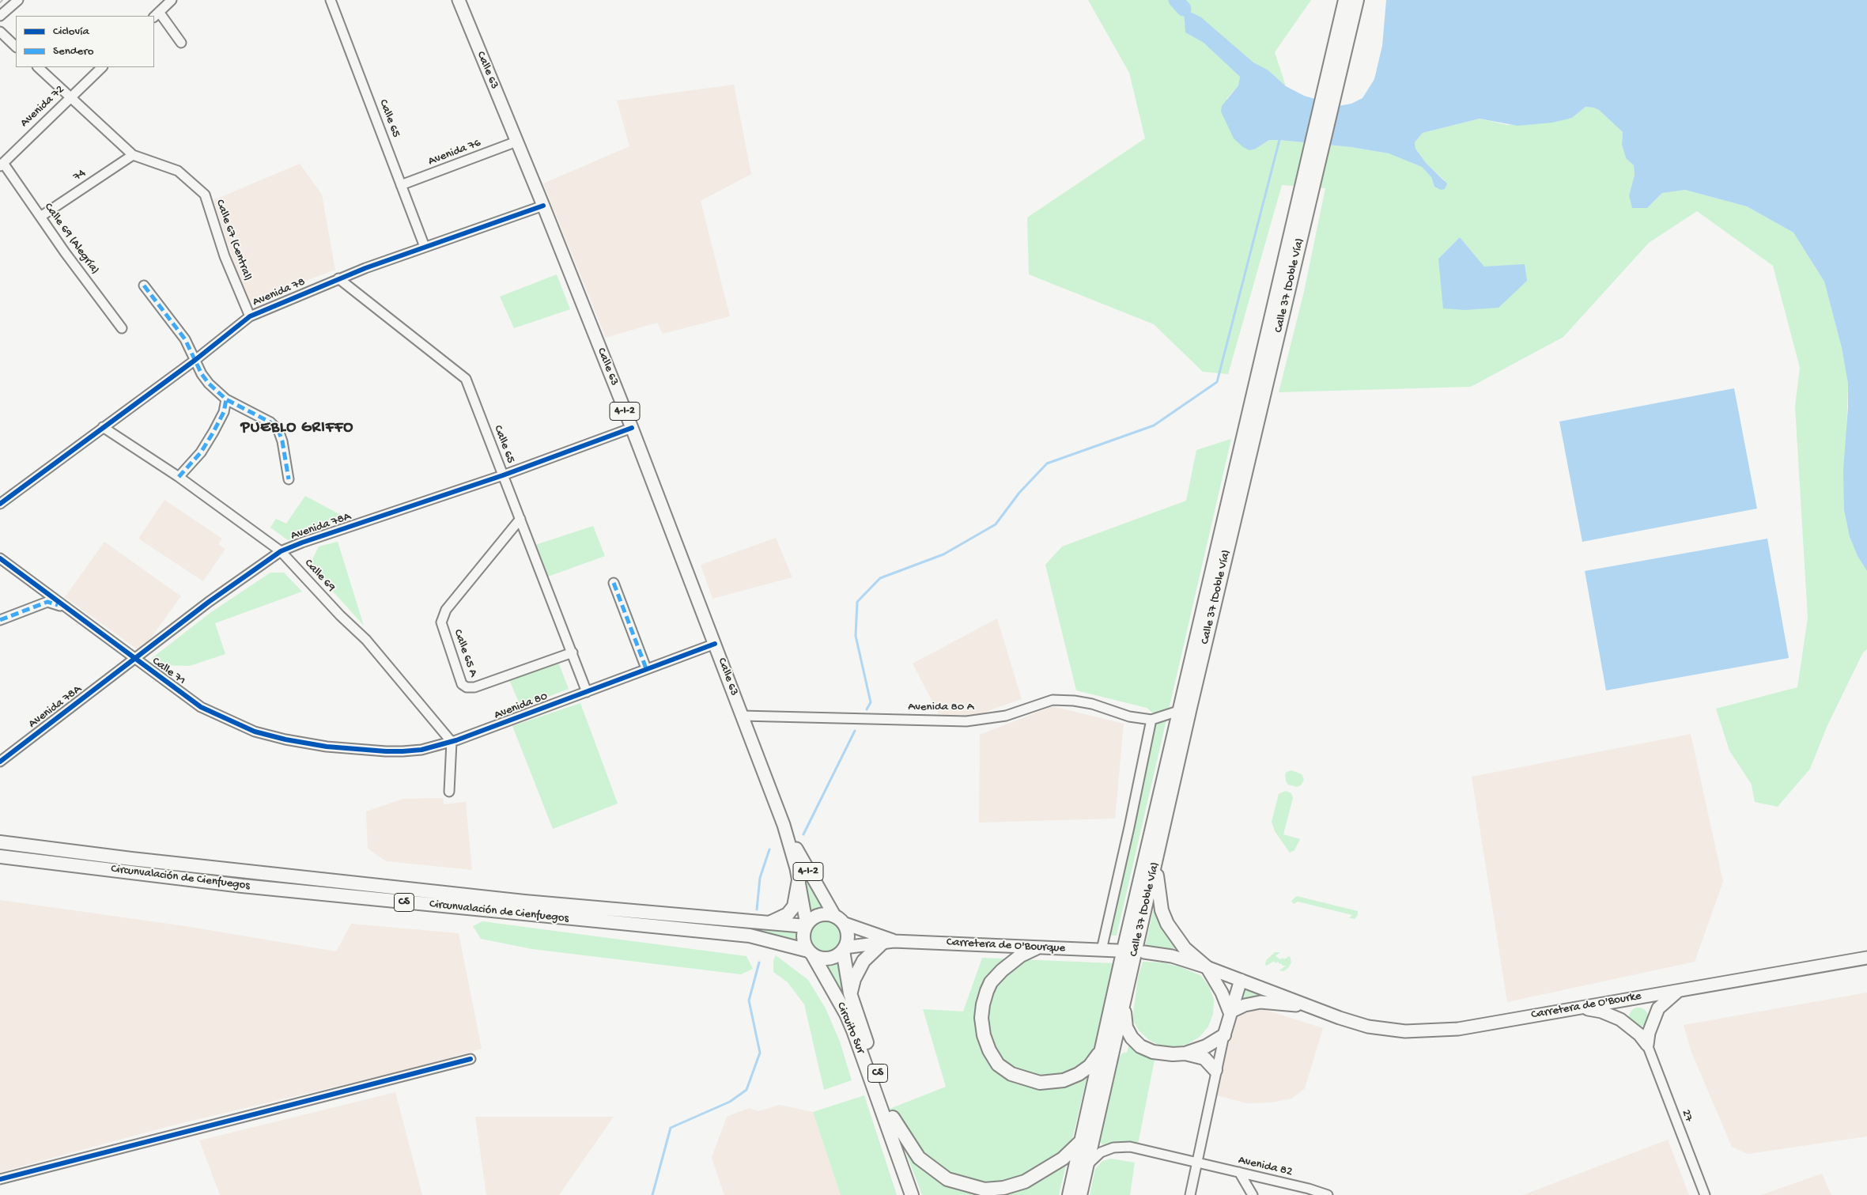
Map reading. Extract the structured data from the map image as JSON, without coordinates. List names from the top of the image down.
{
  "streets": {
    "highway": [
      "Calle 37 (Doble Vía)",
      "Circunvalación de Cienfuegos",
      "CS",
      "Circuito Sur"
    ],
    "main road": [
      "Calle 63",
      "4-I-2",
      "Carretera de O'Bourque",
      "Carretera de O'Bourke"
    ],
    "street": [
      "Avenida 72",
      "Calle 65",
      "Avenida 76",
      "74",
      "Calle 69 (Alegría)",
      "Calle 67 (Central)",
      "Avenida 78",
      "Avenida 78A",
      "Calle 69",
      "Calle 65 A",
      "Calle 71",
      "Avenida 80",
      "Avenida 80 A",
      "27",
      "Avenida 82"
    ]
  },
  "crossings": [
    ["Calle 63", "Avenida 76"],
    ["Calle 63", "Avenida 78"],
    ["Calle 63", "Avenida 78A"],
    ["Calle 63", "Avenida 80"],
    ["Calle 63", "Avenida 80 A"],
    ["Calle 63", "Circunvalación de Cienfuegos"],
    ["Calle 63", "CS"],
    ["Calle 63", "Carretera de O'Bourque"],
    ["Calle 63", "Circuito Sur"],
    ["Avenida 72", "Calle 69 (Alegría)"],
    ["Avenida 72", "Calle 67 (Central)"],
    ["Calle 65", "Avenida 76"],
    ["Calle 65", "Avenida 78"],
    ["Calle 65", "Avenida 78A"],
    ["Calle 65", "Calle 65 A"],
    ["Calle 65", "Avenida 80"],
    ["74", "Calle 69 (Alegría)"],
    ["74", "Calle 67 (Central)"],
    ["Calle 67 (Central)", "Avenida 78"],
    ["Calle 37 (Doble Vía)", "Avenida 80 A"],
    ["Calle 37 (Doble Vía)", "Avenida 82"],
    ["Avenida 78", "Calle 69"],
    ["Avenida 78A", "Calle 69"],
    ["Avenida 78A", "Calle 71"],
    ["Calle 69", "Avenida 80"],
    ["Calle 71", "Avenida 80"],
    ["Circunvalación de Cienfuegos", "CS"],
    ["Circunvalación de Cienfuegos", "Carretera de O'Bourque"],
    ["Circunvalación de Cienfuegos", "Circuito Sur"],
    ["CS", "Carretera de O'Bourque"],
    ["CS", "Circuito Sur"],
    ["Carretera de O'Bourque", "Circuito Sur"]
  ],
  "districts": ["PUEBLO GRIFFO"],
  "legend": ["Ciclovía", "Sendero"]
}
